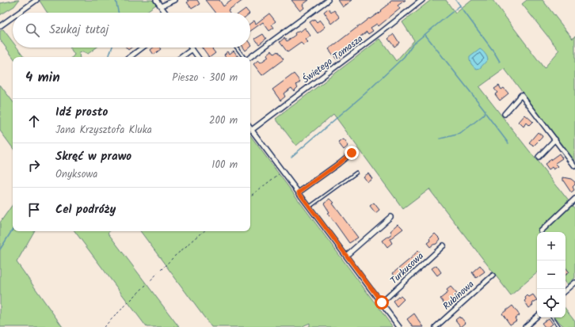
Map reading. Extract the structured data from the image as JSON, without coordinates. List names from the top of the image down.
{
  "streets": {
    "street": ["Świętego Tomasza", "Turkusowa", "Rubinowa"]
  },
  "page": {
    "search": "Szukaj tutaj",
    "heading": ["4 min", "Pieszo · 300 m"],
    "list": [
      ["Idź prosto", "Jana Krzysztofa Kluka", "200 m"],
      ["Skręć w prawo", "Onyksowa", "100 m"],
      "Cel podróży"
    ],
    "map_buttons": ["+", "−"]
  }
}
